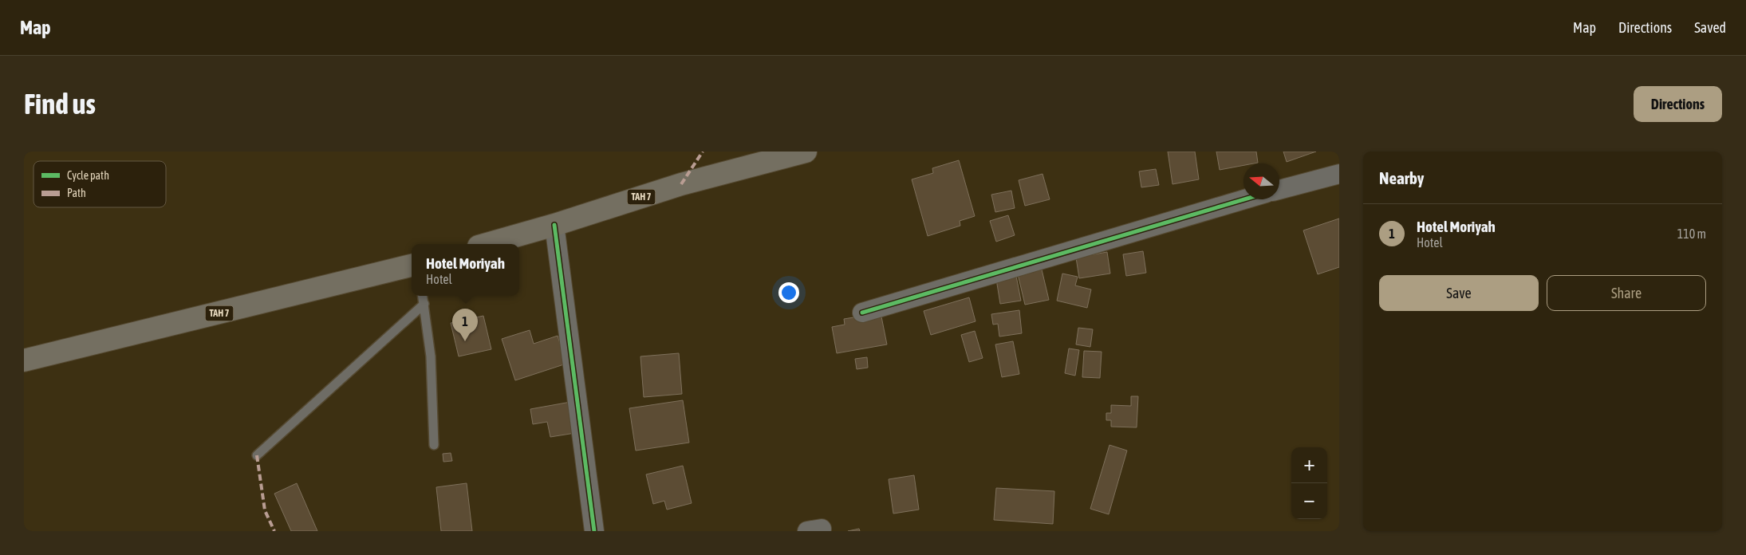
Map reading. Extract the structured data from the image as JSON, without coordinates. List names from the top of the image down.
{
  "streets": {
    "highway": ["TAH 7"]
  },
  "legend": ["Cycle path", "Path"],
  "north": "left",
  "page": {
    "header": "Map",
    "nav": ["Map", "Directions", "Saved"],
    "buttons": [
      "Directions",
      ["Save", "Share"]
    ],
    "title": "Find us",
    "heading": "Nearby",
    "list": [
      {
        "mark": "1",
        "name": "Hotel Moriyah",
        "note": "Hotel",
        "value": "110 m"
      }
    ],
    "popup": ["Hotel Moriyah", "Hotel"],
    "pins": "1",
    "map_buttons": ["+", "−"]
  }
}
